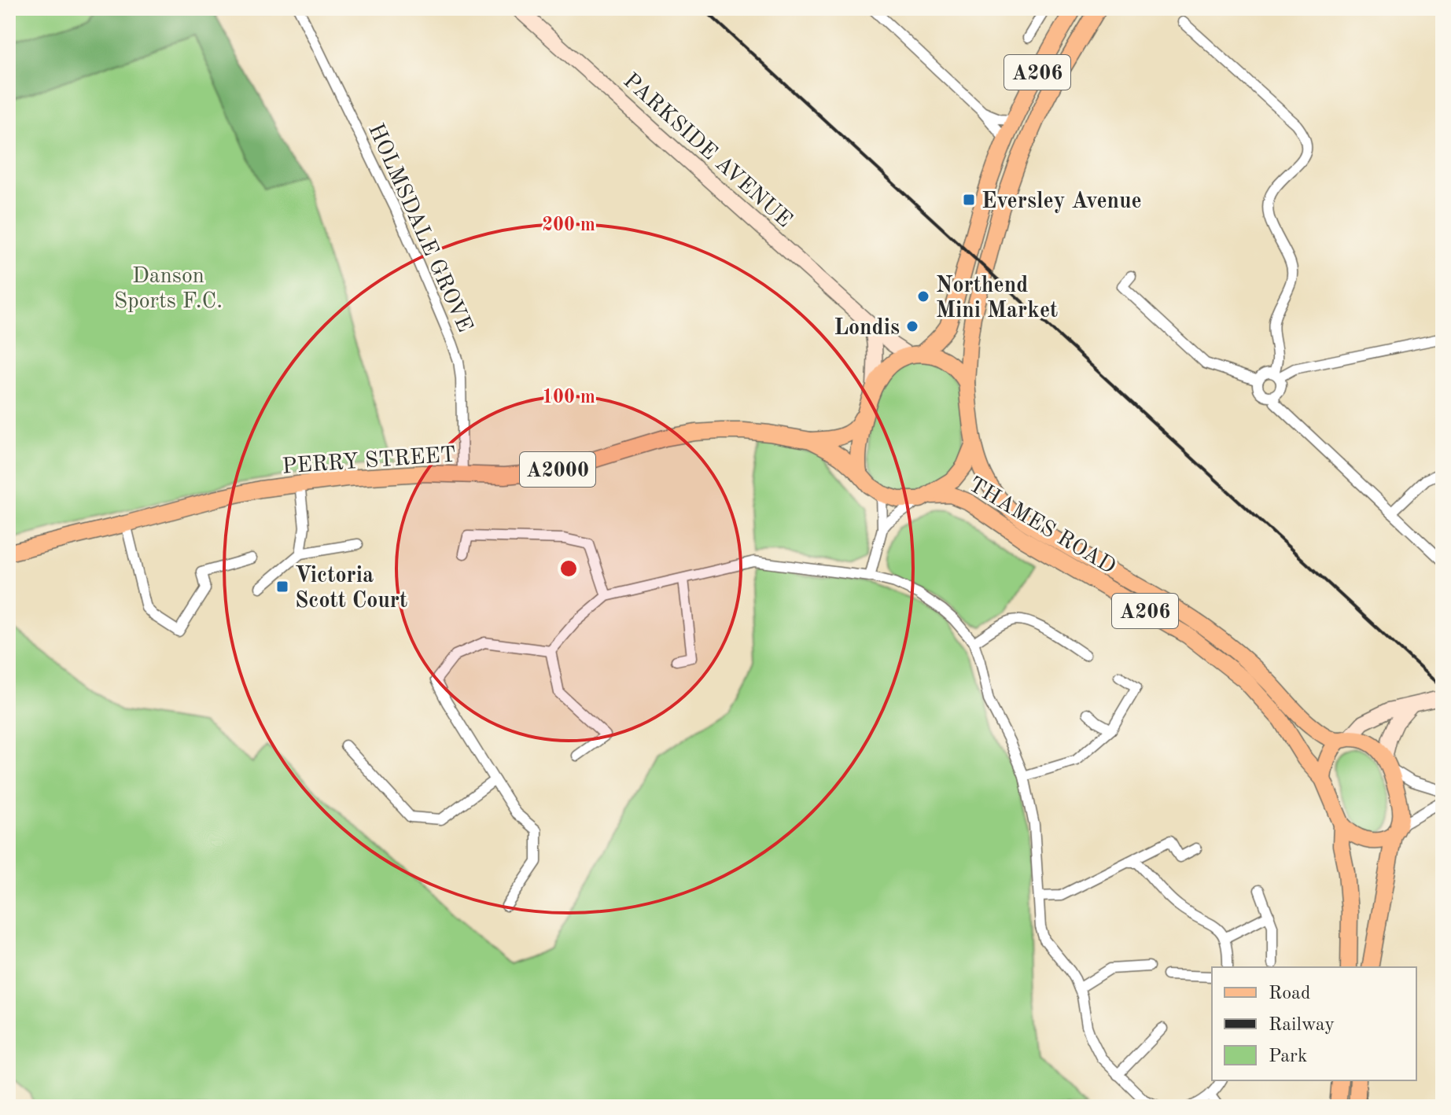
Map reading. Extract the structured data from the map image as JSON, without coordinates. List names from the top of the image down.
{
  "streets": {
    "main road": [
      "A206",
      "PERRY STREET",
      "A2000",
      "THAMES ROAD"
    ],
    "street": ["PARKSIDE AVENUE", "HOLMSDALE GROVE"]
  },
  "crossings": [
    ["A206", "PARKSIDE AVENUE"],
    ["A206", "PERRY STREET"],
    ["A206", "THAMES ROAD"],
    ["PARKSIDE AVENUE", "PERRY STREET"],
    ["PARKSIDE AVENUE", "THAMES ROAD"],
    ["HOLMSDALE GROVE", "PERRY STREET"],
    ["PERRY STREET", "THAMES ROAD"]
  ],
  "parks": ["Danson Sports F.C."],
  "places": {
    "transit": ["Eversley Avenue", "Victoria Scott Court"],
    "other": ["Northend Mini Market", "Londis"]
  },
  "legend": ["Road", "Railway", "Park"],
  "rings": ["200 m", "100 m"]
}
